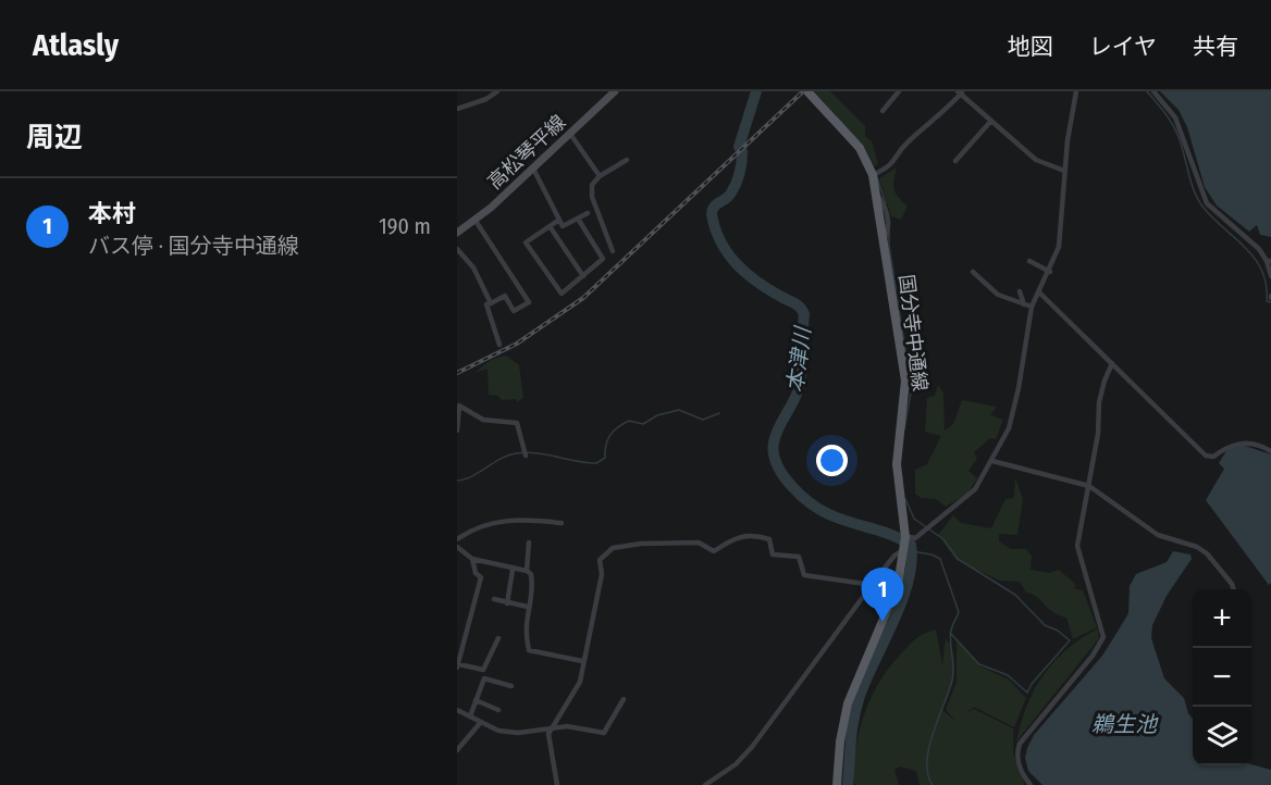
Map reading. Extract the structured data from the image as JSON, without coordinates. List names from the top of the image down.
{
  "streets": {
    "main road": ["高松琴平線", "国分寺中通線"]
  },
  "water": ["本津川", "鵜生池"],
  "page": {
    "header": "Atlasly",
    "nav": ["地図", "レイヤ", "共有"],
    "heading": "周辺",
    "list": [
      {
        "mark": "1",
        "name": "本村",
        "note": "バス停 · 国分寺中通線",
        "value": "190 m"
      }
    ],
    "pins": "1",
    "map_buttons": ["+", "−"]
  }
}
